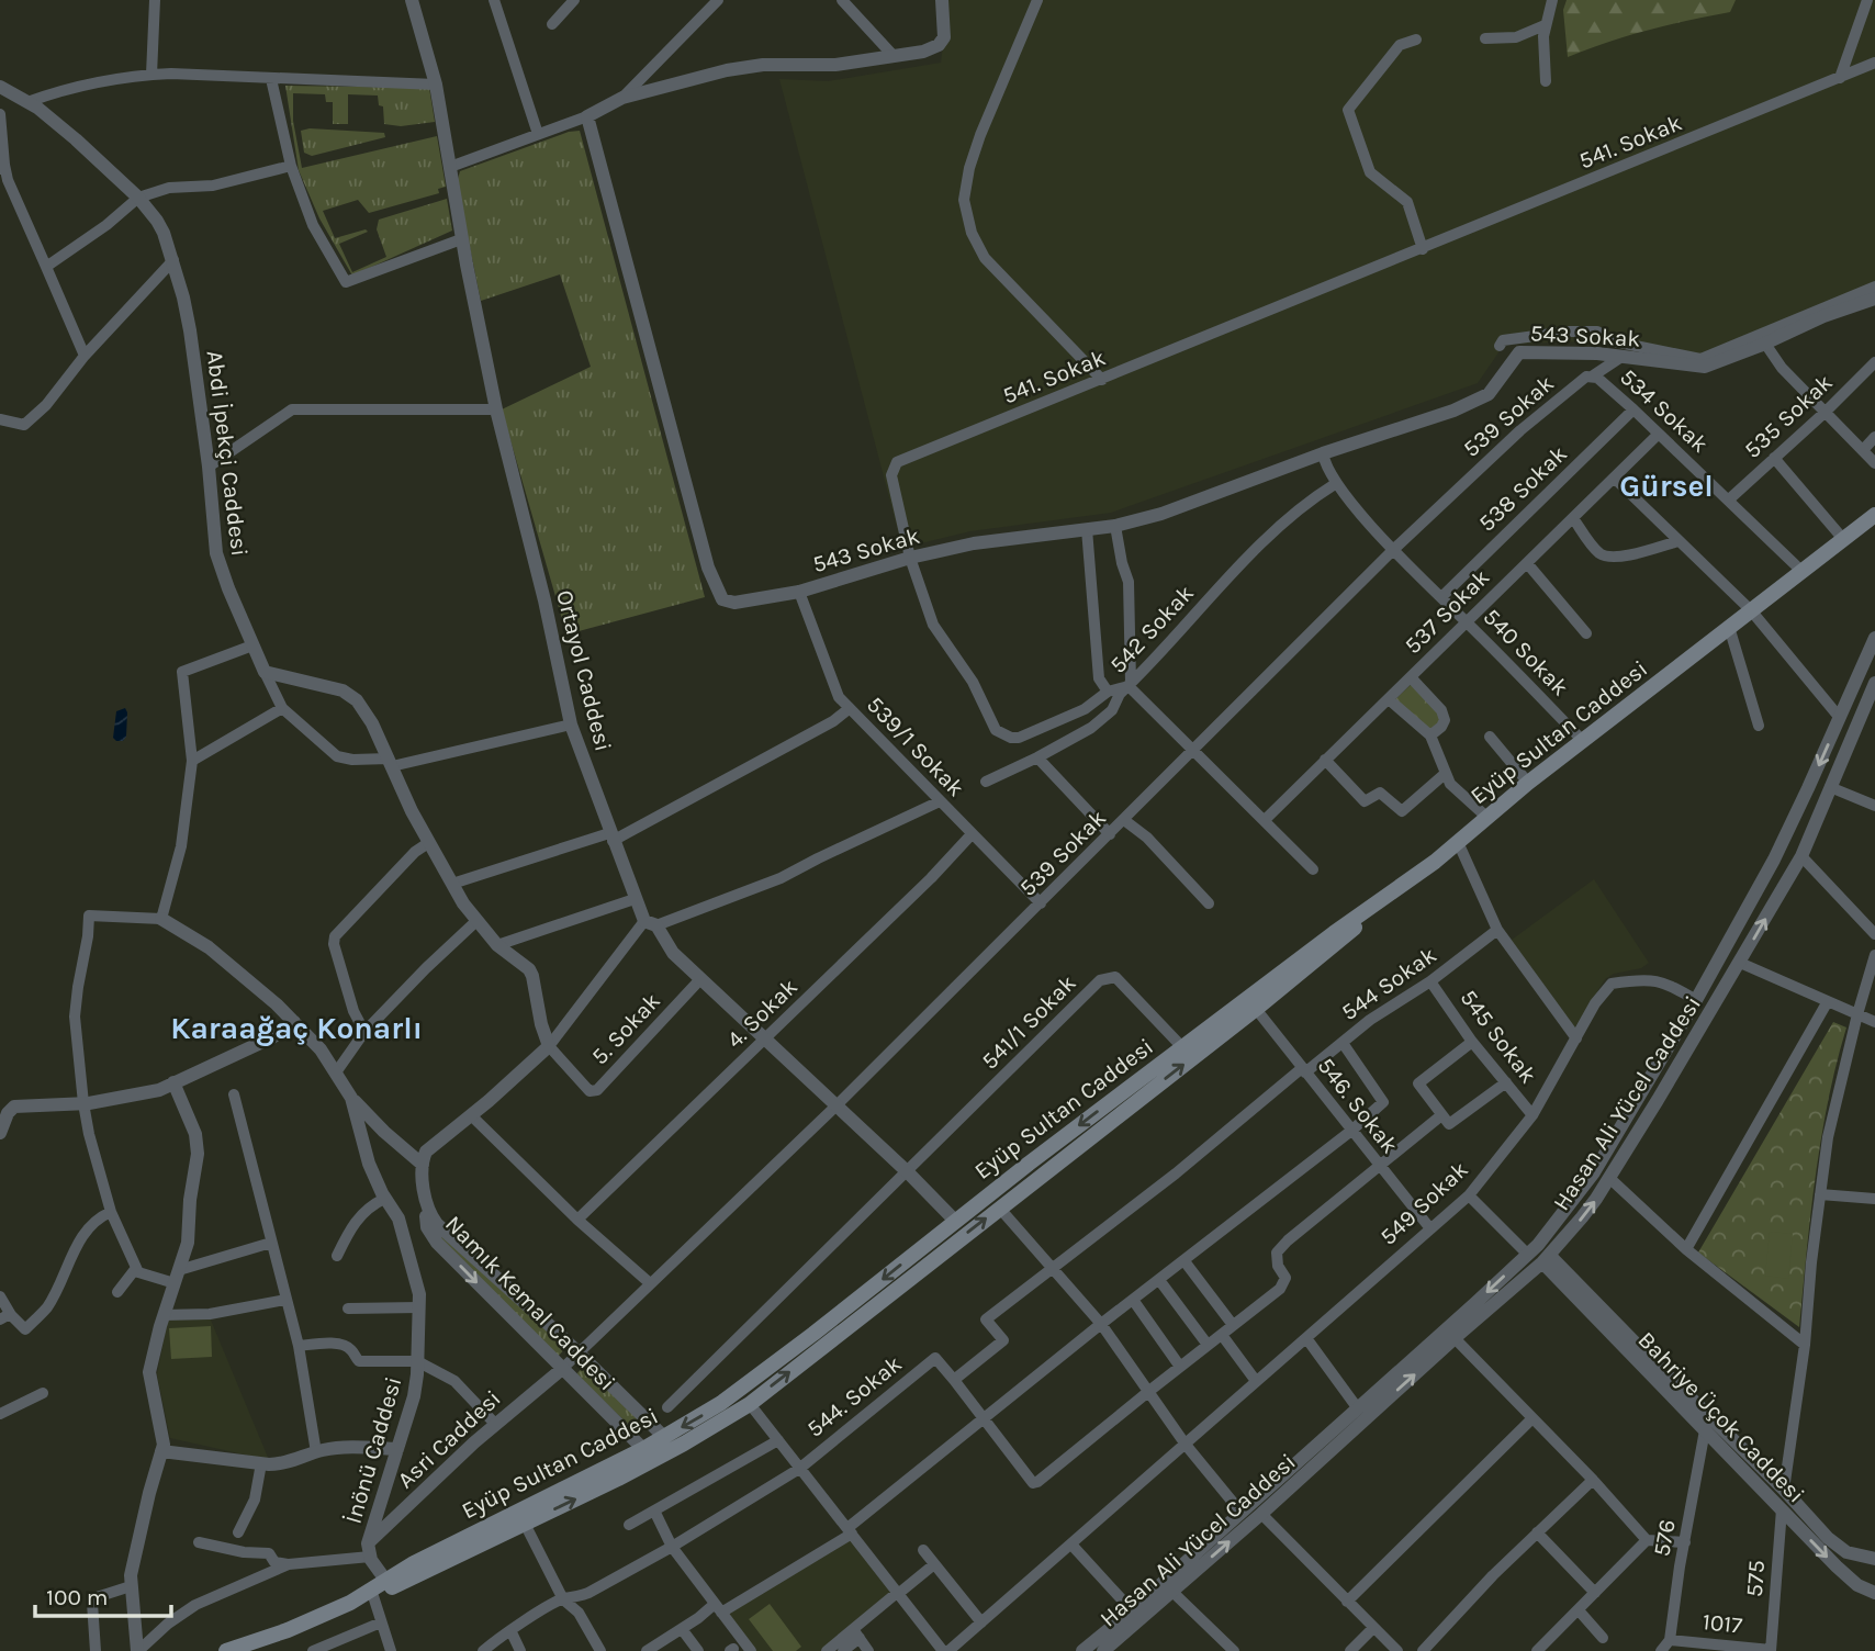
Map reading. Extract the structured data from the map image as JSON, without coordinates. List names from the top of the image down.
{
  "streets": {
    "main road": ["Eyüp Sultan Caddesi"],
    "street": [
      "541. Sokak",
      "543 Sokak",
      "534 Sokak",
      "539 Sokak",
      "535 Sokak",
      "Abdi İpekçi Caddesi",
      "538 Sokak",
      "537 Sokak",
      "542 Sokak",
      "540 Sokak",
      "Ortayol Caddesi",
      "539/1 Sokak",
      "544 Sokak",
      "4. Sokak",
      "541/1 Sokak",
      "5. Sokak",
      "545 Sokak",
      "Hasan Ali Yücel Caddesi",
      "546. Sokak",
      "549 Sokak",
      "Namık Kemal Caddesi",
      "544. Sokak",
      "Bahriye Üçok Caddesi",
      "Asri Caddesi",
      "İnönü Caddesi",
      "576",
      "575",
      "1017"
    ]
  },
  "crossings": [
    ["541. Sokak", "543 Sokak"],
    ["541. Sokak", "542 Sokak"],
    ["543 Sokak", "539 Sokak"],
    ["543 Sokak", "540 Sokak"],
    ["543 Sokak", "539/1 Sokak"],
    ["534 Sokak", "539 Sokak"],
    ["534 Sokak", "535 Sokak"],
    ["534 Sokak", "538 Sokak"],
    ["534 Sokak", "537 Sokak"],
    ["534 Sokak", "Eyüp Sultan Caddesi"],
    ["539 Sokak", "540 Sokak"],
    ["539 Sokak", "Ortayol Caddesi"],
    ["539 Sokak", "539/1 Sokak"],
    ["539 Sokak", "Namık Kemal Caddesi"],
    ["539 Sokak", "Asri Caddesi"],
    ["538 Sokak", "540 Sokak"],
    ["537 Sokak", "540 Sokak"],
    ["542 Sokak", "540 Sokak"],
    ["540 Sokak", "Eyüp Sultan Caddesi"],
    ["Ortayol Caddesi", "Eyüp Sultan Caddesi"],
    ["Ortayol Caddesi", "4. Sokak"],
    ["Ortayol Caddesi", "541/1 Sokak"],
    ["Ortayol Caddesi", "5. Sokak"],
    ["Eyüp Sultan Caddesi", "541/1 Sokak"],
    ["Eyüp Sultan Caddesi", "Namık Kemal Caddesi"],
    ["Eyüp Sultan Caddesi", "İnönü Caddesi"],
    ["539/1 Sokak", "4. Sokak"],
    ["544 Sokak", "545 Sokak"],
    ["544 Sokak", "546. Sokak"],
    ["545 Sokak", "549 Sokak"],
    ["Hasan Ali Yücel Caddesi", "Bahriye Üçok Caddesi"],
    ["546. Sokak", "549 Sokak"],
    ["Namık Kemal Caddesi", "Asri Caddesi"],
    ["Bahriye Üçok Caddesi", "576"],
    ["Bahriye Üçok Caddesi", "575"],
    ["Asri Caddesi", "İnönü Caddesi"],
    ["576", "1017"],
    ["575", "1017"]
  ],
  "districts": ["Gürsel", "Karaağaç Konarlı"],
  "scale_bar": "100 m"
}
